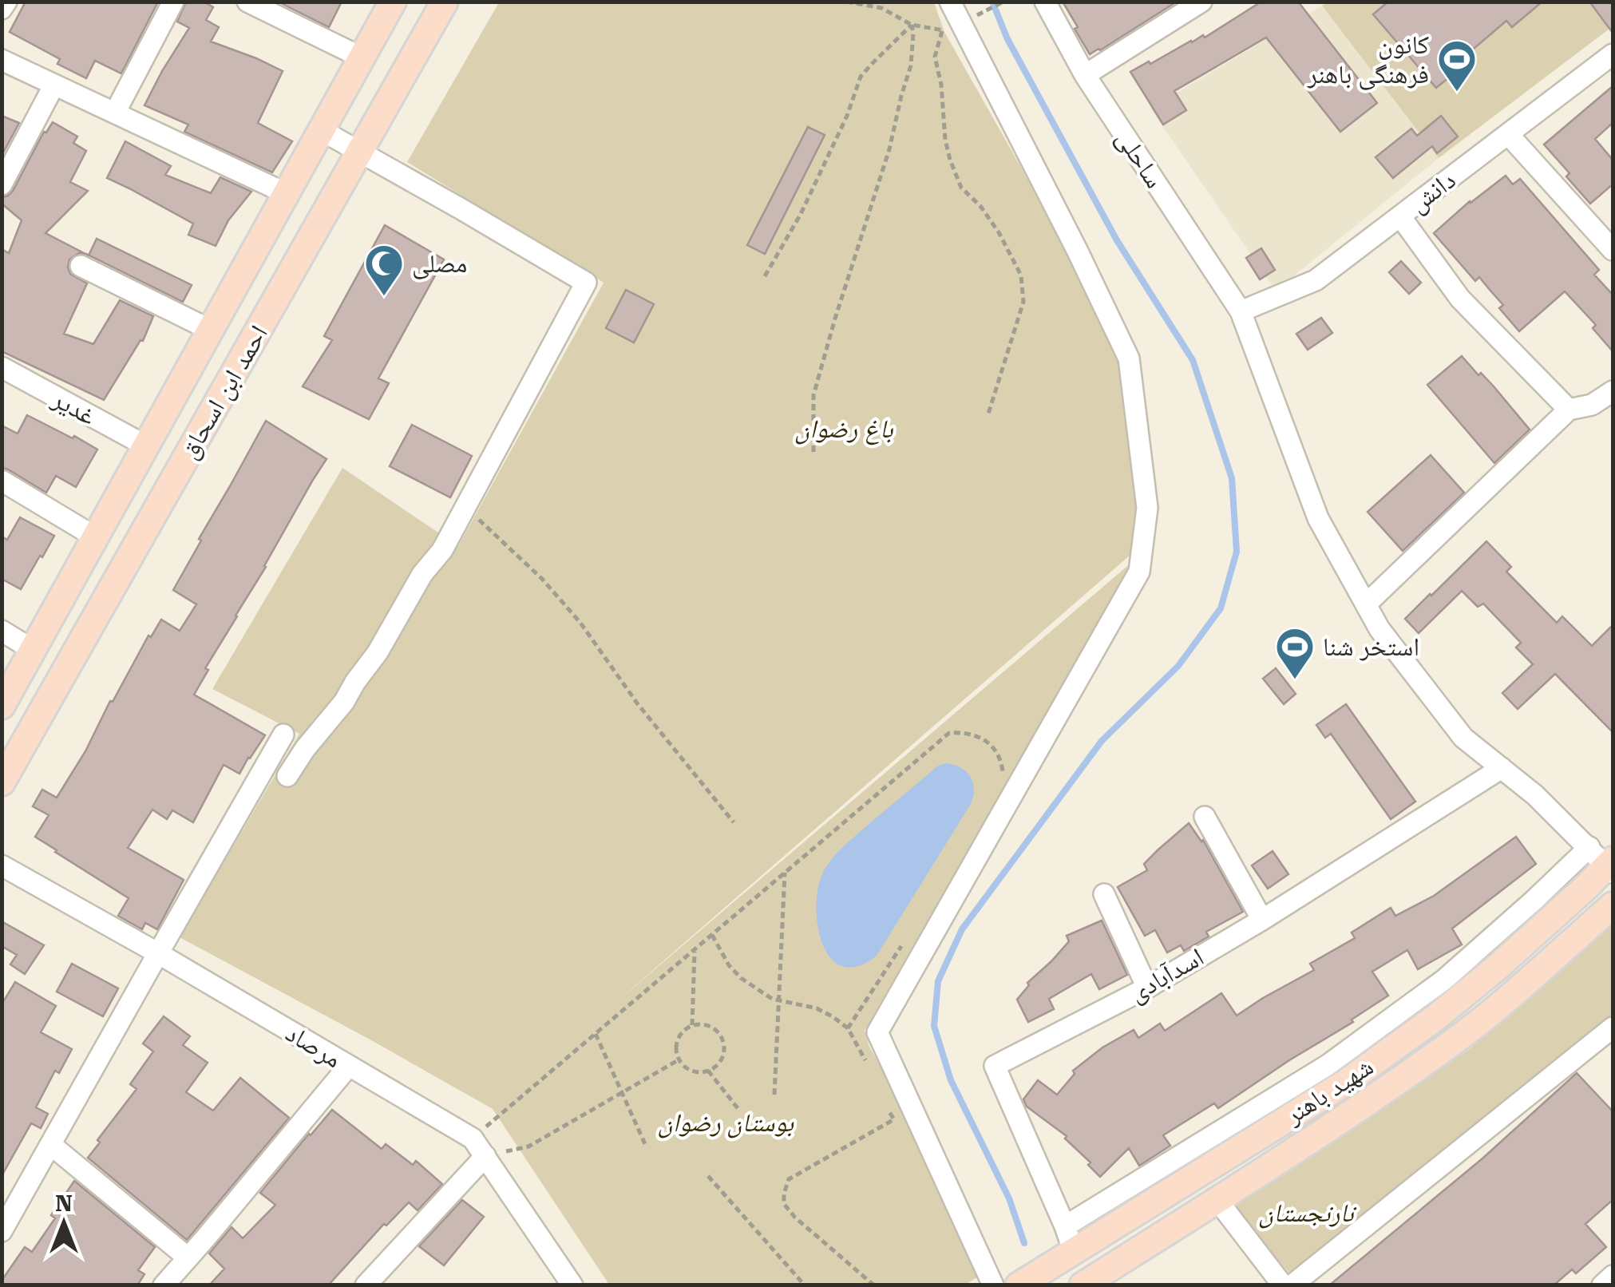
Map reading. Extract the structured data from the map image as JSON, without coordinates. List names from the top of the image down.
{
  "streets": {
    "main road": ["احمد ابن اسحاق", "شهید باهنر"],
    "street": [
      "ساحلی",
      "دانش",
      "غدیر",
      "اسدآبادی",
      "مرصاد"
    ]
  },
  "crossings": [
    ["ساحلی", "دانش"],
    ["ساحلی", "اسدآبادی"],
    ["ساحلی", "شهید باهنر"],
    ["احمد ابن اسحاق", "غدیر"],
    ["اسدآبادی", "شهید باهنر"]
  ],
  "parks": ["باغ رضوان", "بوستان رضوان", "نارنجستان"],
  "places": {
    "sports": ["کانون فرهنگی باهنر", "استخر شنا"],
    "mosque": ["مصلی"]
  },
  "north": "top"
}
